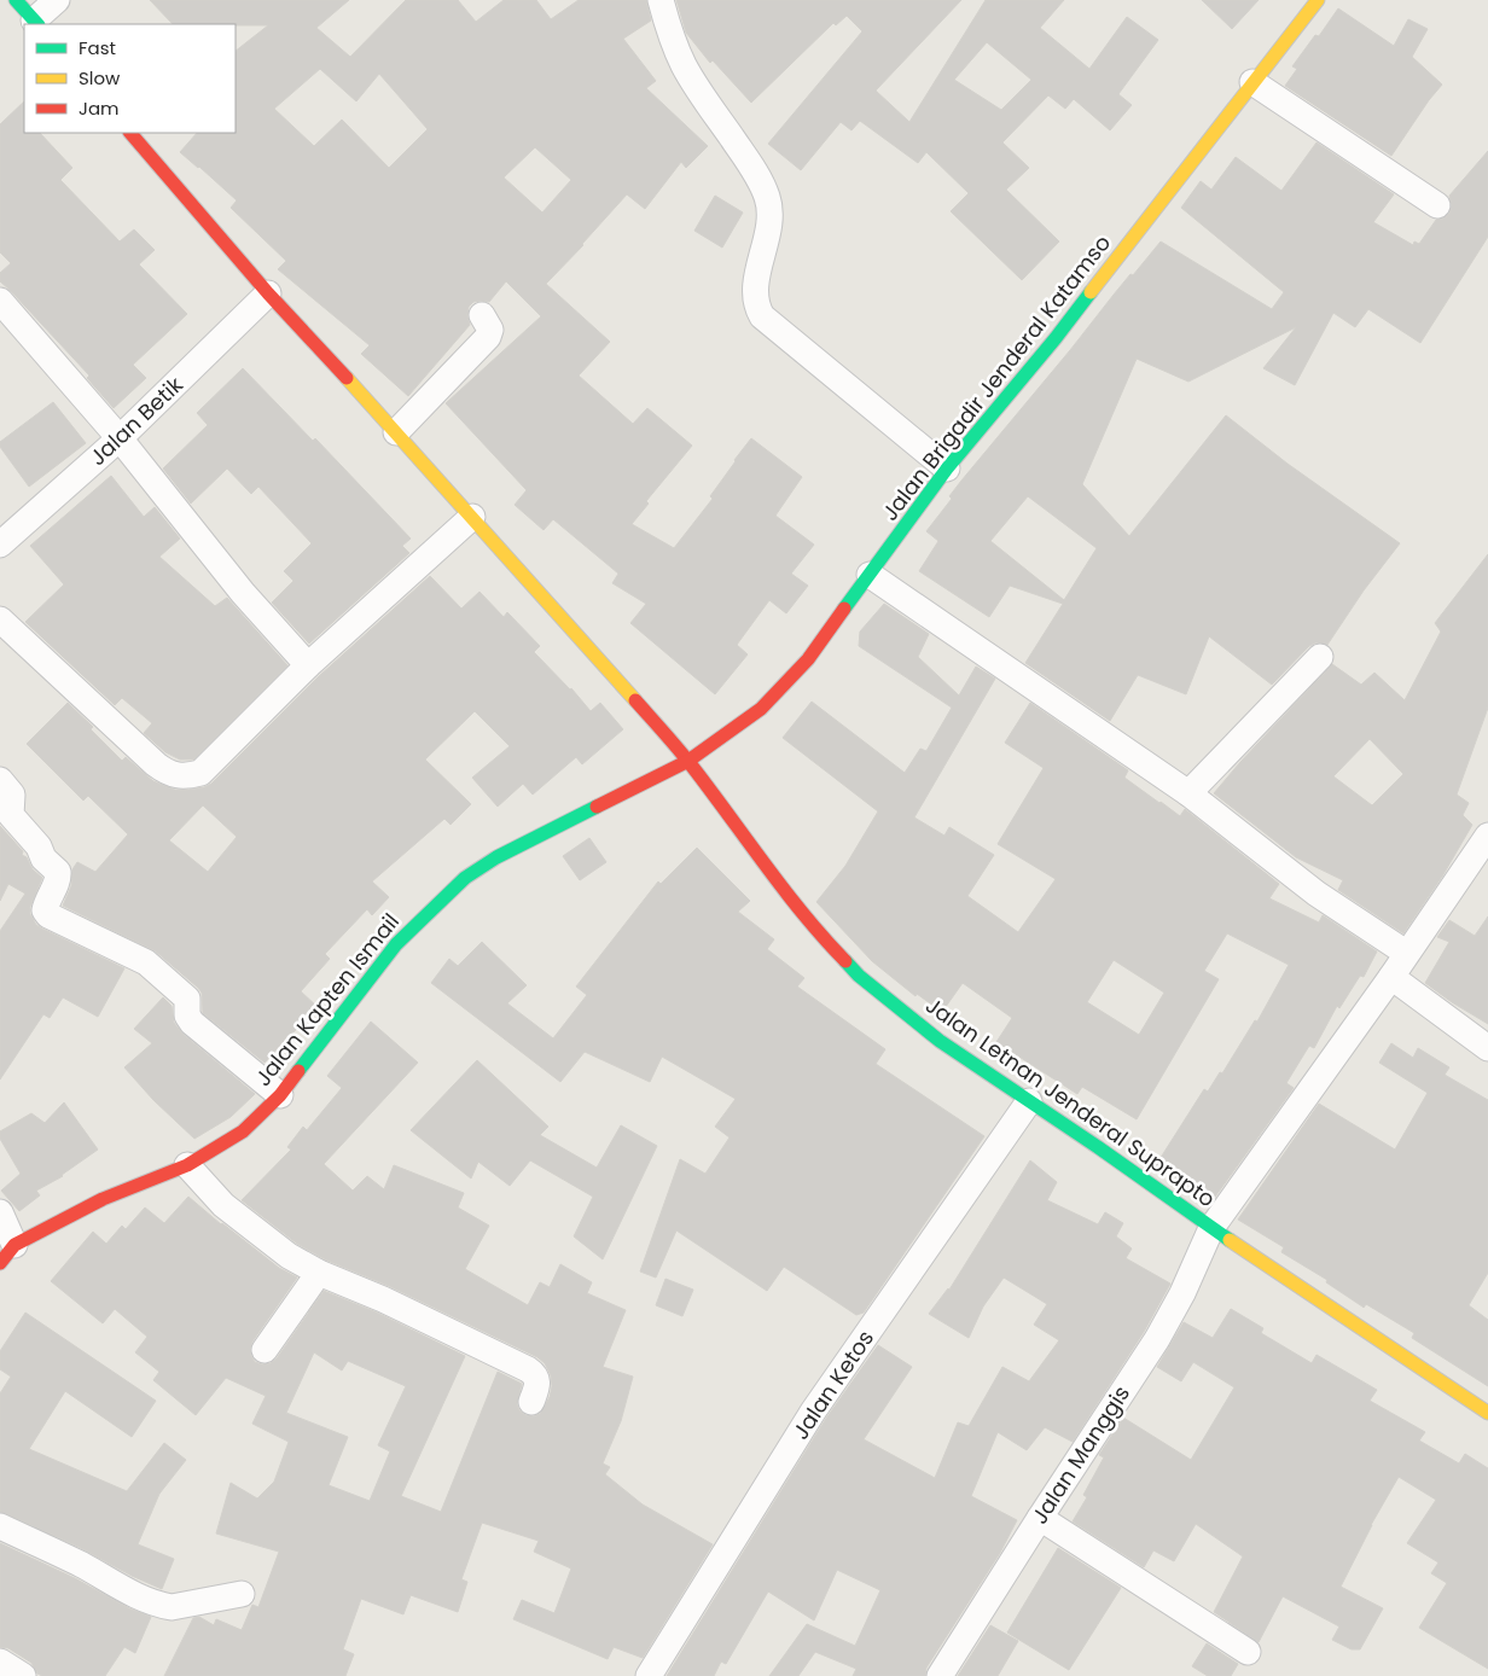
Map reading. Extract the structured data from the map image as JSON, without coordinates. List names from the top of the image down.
{
  "streets": {
    "street": [
      "Jalan Brigadir Jenderal Katamso",
      "Jalan Betik",
      "Jalan Kapten Ismail",
      "Jalan Letnan Jenderal Suprapto",
      "Jalan Ketos",
      "Jalan Manggis"
    ]
  },
  "crossings": [
    ["Jalan Brigadir Jenderal Katamso", "Jalan Kapten Ismail"],
    ["Jalan Brigadir Jenderal Katamso", "Jalan Letnan Jenderal Suprapto"],
    ["Jalan Betik", "Jalan Letnan Jenderal Suprapto"],
    ["Jalan Kapten Ismail", "Jalan Letnan Jenderal Suprapto"],
    ["Jalan Letnan Jenderal Suprapto", "Jalan Ketos"],
    ["Jalan Letnan Jenderal Suprapto", "Jalan Manggis"]
  ],
  "legend": ["Fast", "Slow", "Jam"]
}
